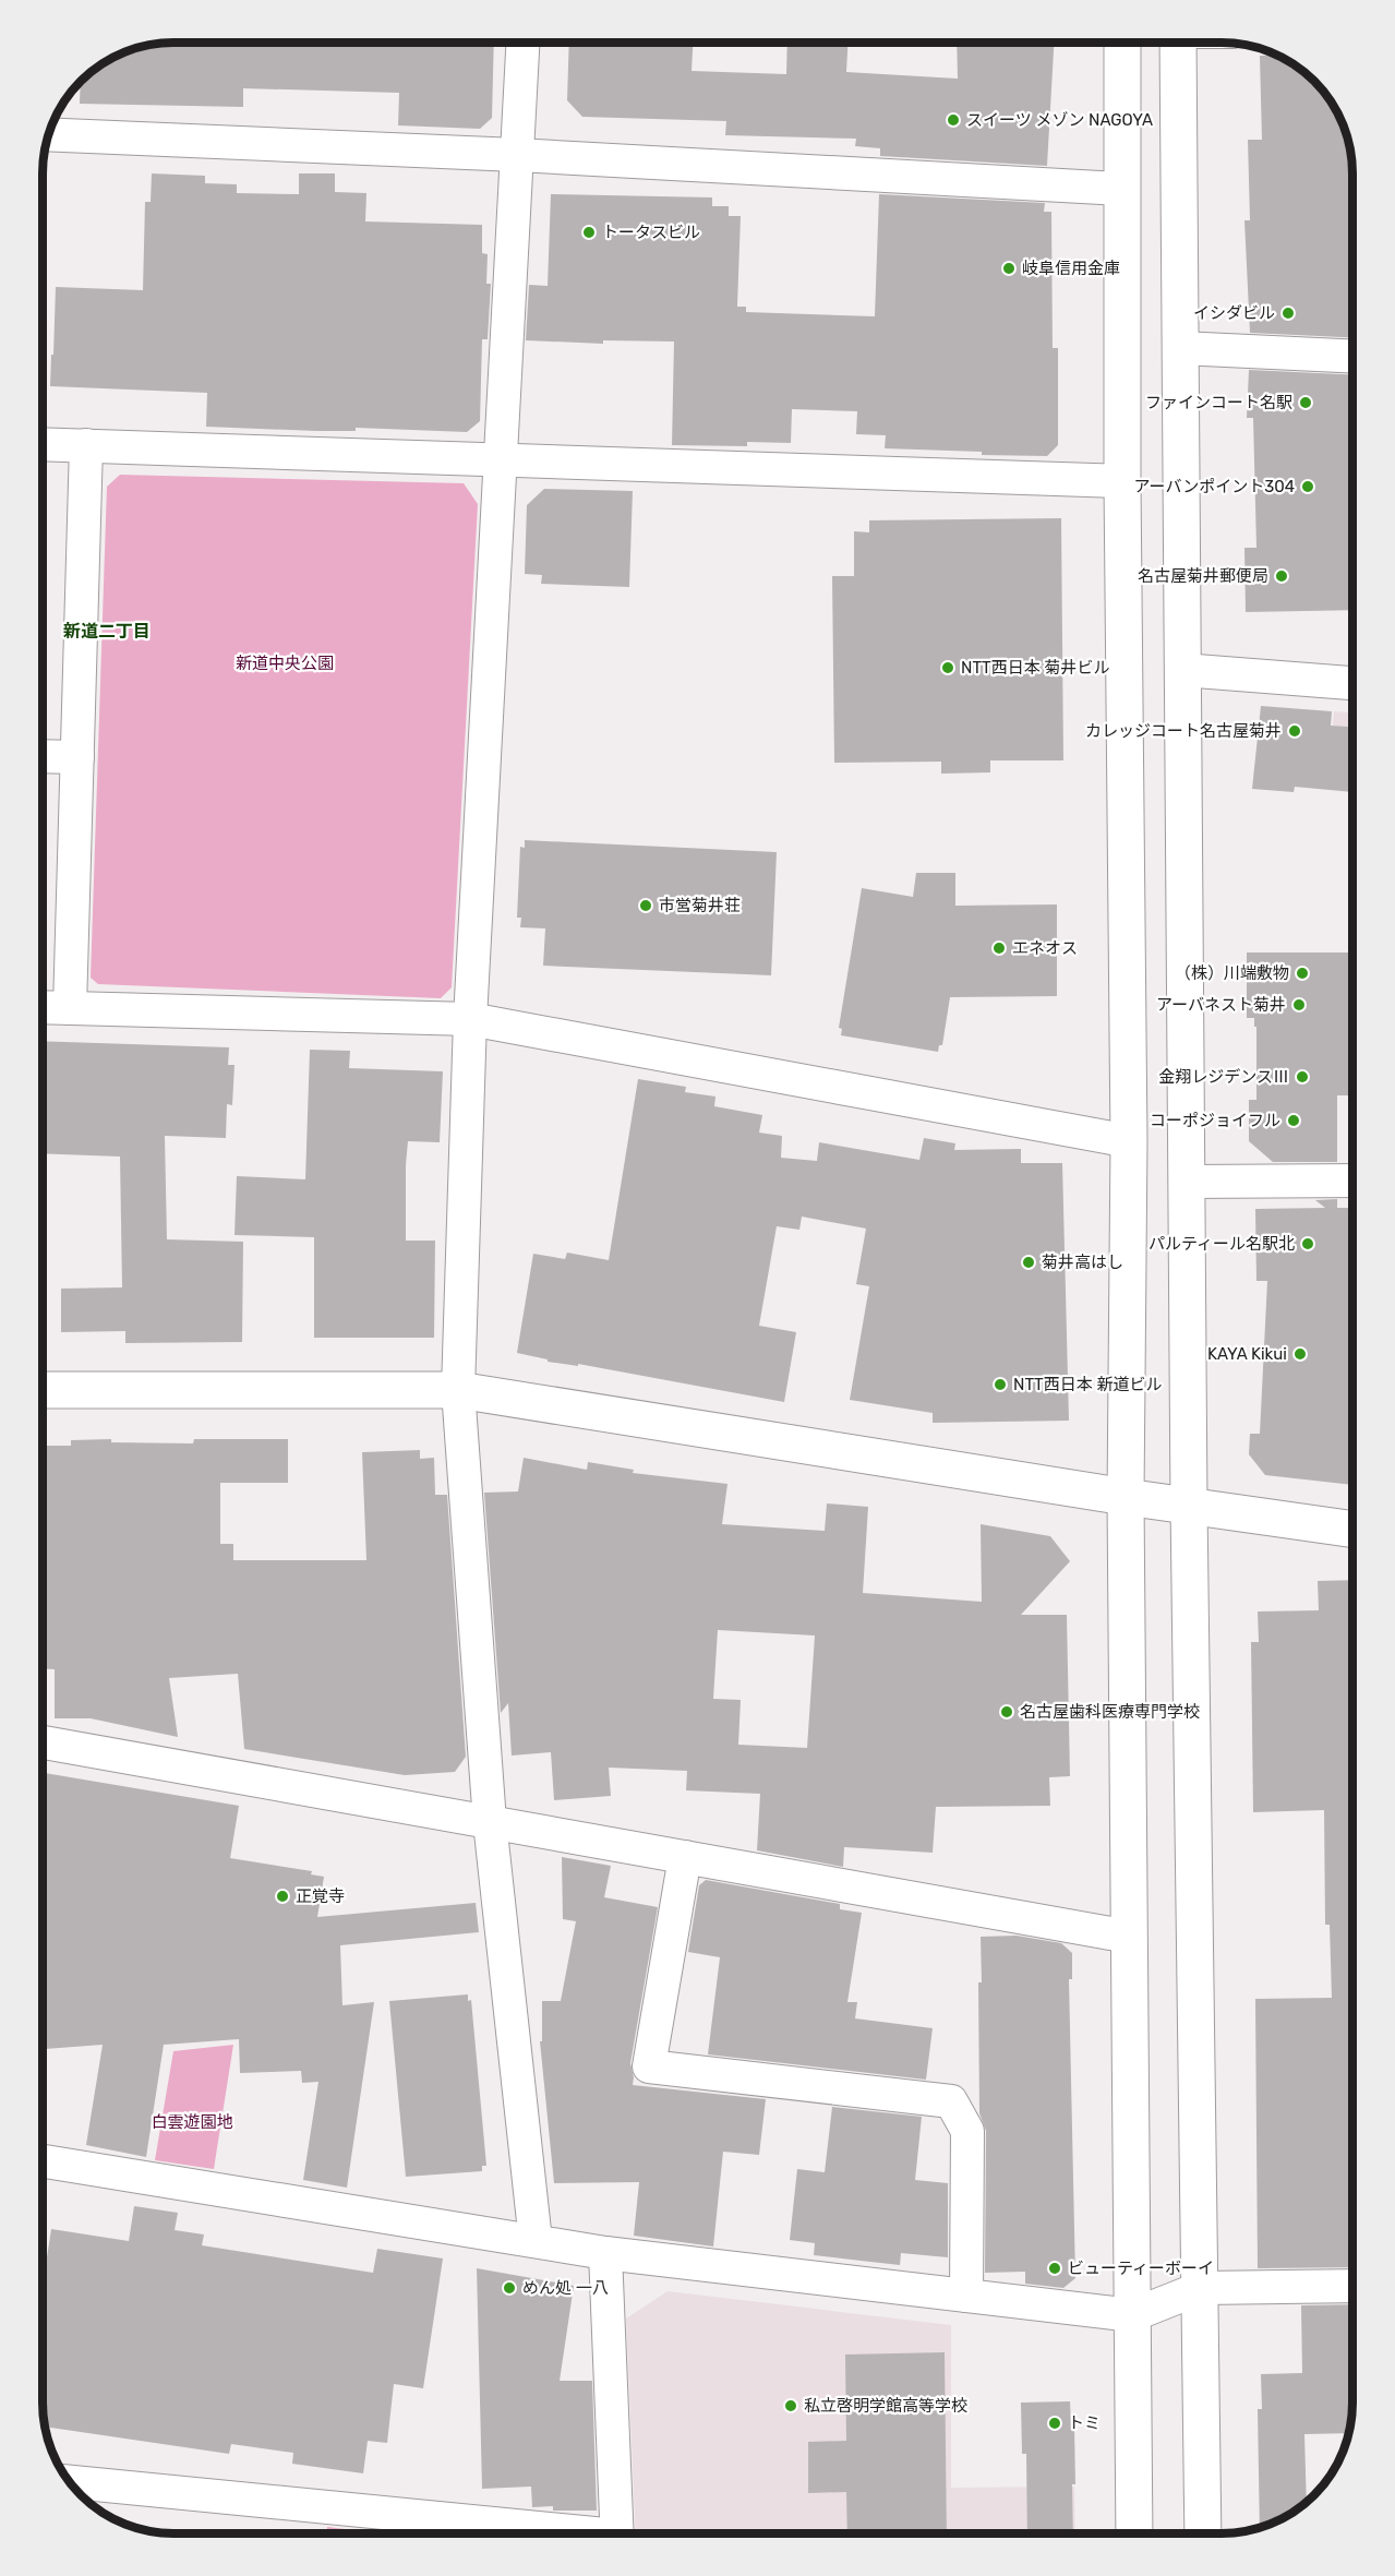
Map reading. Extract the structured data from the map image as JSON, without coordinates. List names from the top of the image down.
{
  "districts": ["新道二丁目"],
  "parks": ["新道中央公園", "白雲遊園地"],
  "places": [
    "スイーツ メゾン NAGOYA",
    "トータスビル",
    "岐阜信用金庫",
    "イシダビル",
    "ファインコート名駅",
    "アーバンポイント304",
    "名古屋菊井郵便局",
    "NTT西日本 菊井ビル",
    "カレッジコート名古屋菊井",
    "市営菊井荘",
    "エネオス",
    "（株）川端敷物",
    "アーバネスト菊井",
    "金翔レジデンスⅢ",
    "コーポジョイフル",
    "パルティール名駅北",
    "菊井高はし",
    "KAYA Kikui",
    "NTT西日本 新道ビル",
    "名古屋歯科医療専門学校",
    "正覚寺",
    "ビューティーボーイ",
    "めん処 一八",
    "私立啓明学館高等学校",
    "トミ"
  ]
}
